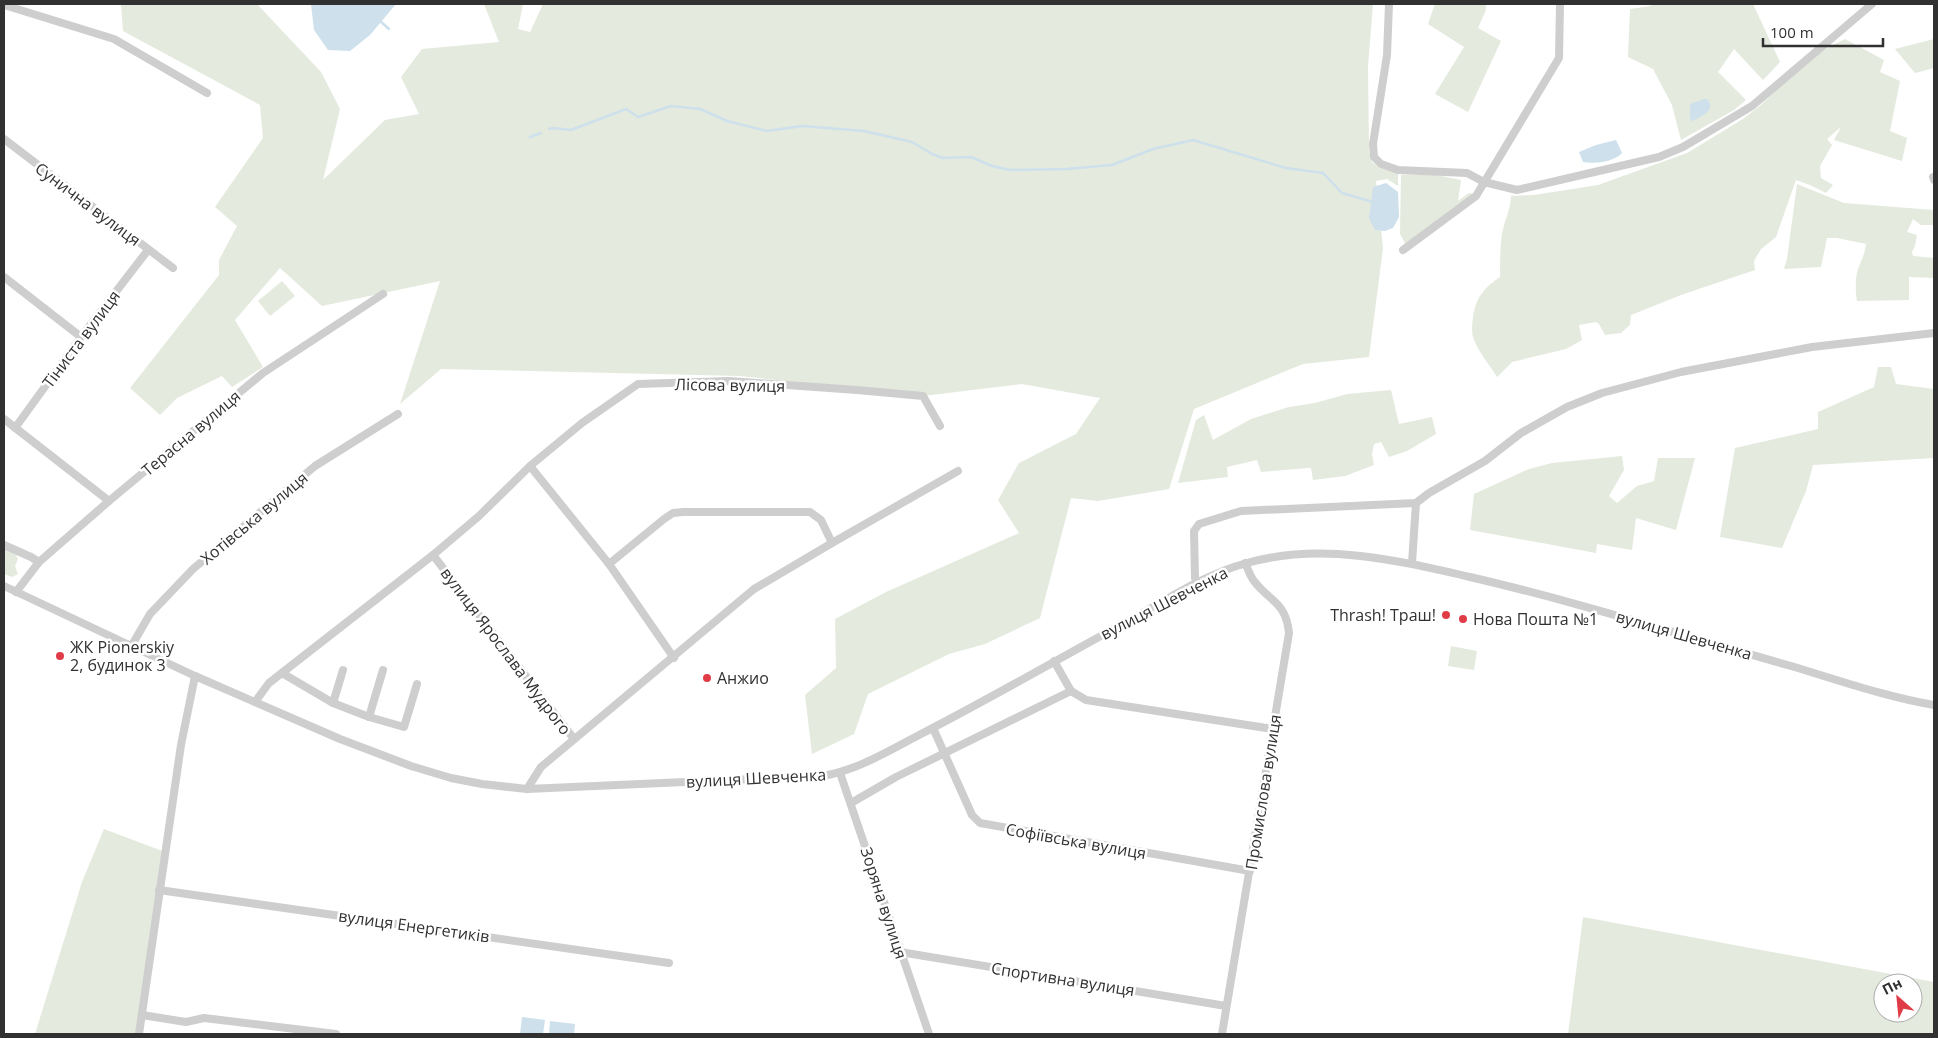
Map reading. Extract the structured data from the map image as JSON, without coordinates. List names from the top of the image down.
{
  "streets": {
    "street": [
      "Сунична вулиця",
      "Тіниста вулиця",
      "Лісова вулиця",
      "Терасна вулиця",
      "Хотівська вулиця",
      "вулиця Шевченка",
      "вулиця Ярослава Мудрого",
      "Промислова вулиця",
      "Софіївська вулиця",
      "Зоряна вулиця",
      "вулиця Енергетиків",
      "Спортивна вулиця"
    ]
  },
  "crossings": [
    ["Сунична вулиця", "Тіниста вулиця"],
    ["Лісова вулиця", "вулиця Ярослава Мудрого"],
    ["Терасна вулиця", "вулиця Шевченка"],
    ["Хотівська вулиця", "вулиця Шевченка"],
    ["вулиця Шевченка", "вулиця Ярослава Мудрого"],
    ["вулиця Шевченка", "Промислова вулиця"],
    ["вулиця Шевченка", "Зоряна вулиця"],
    ["Промислова вулиця", "Софіївська вулиця"],
    ["Промислова вулиця", "Спортивна вулиця"],
    ["Зоряна вулиця", "Спортивна вулиця"]
  ],
  "places": [
    "Thrash! Траш!",
    "Нова Пошта №1",
    "ЖК Pionerskiy 2, будинок 3",
    "Анжио"
  ],
  "scale_bar": "100 m",
  "north": "top left"
}
